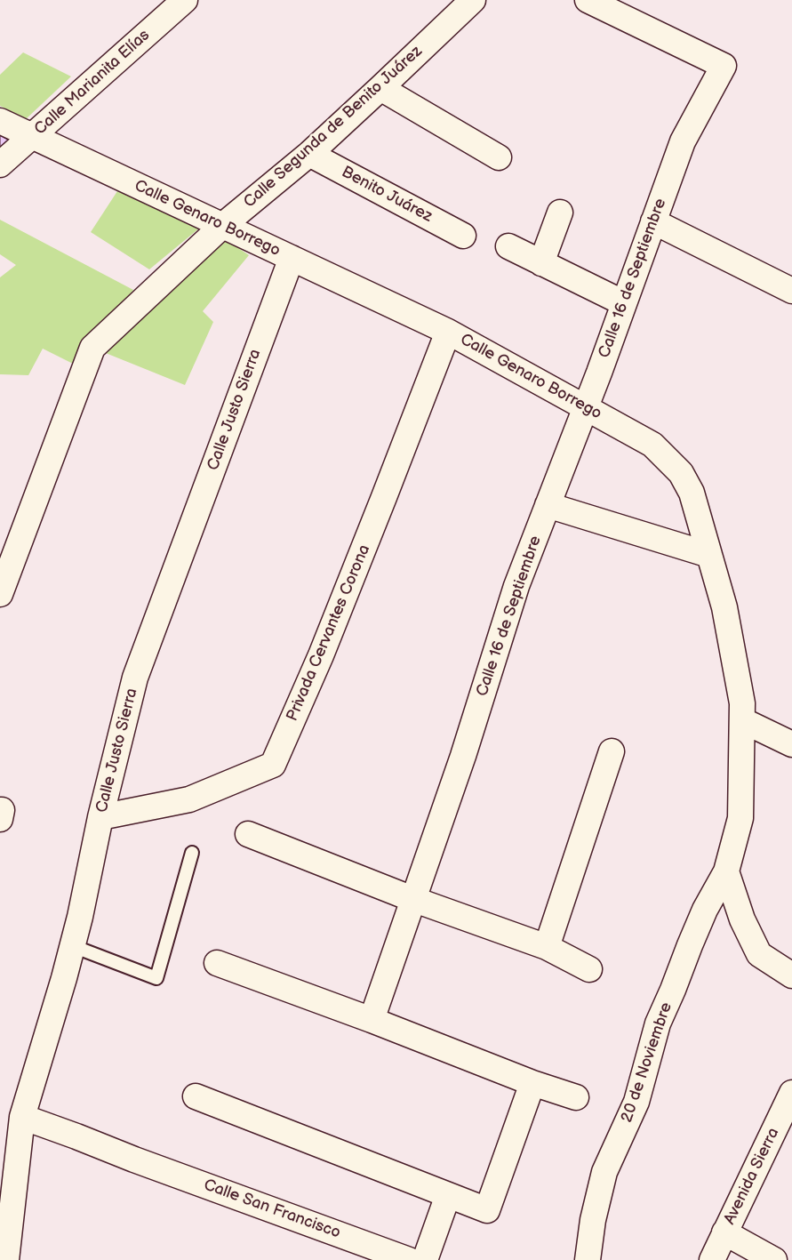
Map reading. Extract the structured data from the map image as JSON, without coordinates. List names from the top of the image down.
{
  "streets": {
    "street": [
      "Calle Marianita Elías",
      "Calle Segunda de Benito Juárez",
      "Benito Juárez",
      "Calle Genaro Borrego",
      "Calle 16 de Septiembre",
      "Calle Justo Sierra",
      "Privada Cervantes Corona",
      "20 de Noviembre",
      "Avenida Sierra",
      "Calle San Francisco"
    ]
  },
  "crossings": [
    ["Calle Marianita Elías", "Calle Genaro Borrego"],
    ["Calle Segunda de Benito Juárez", "Benito Juárez"],
    ["Calle Segunda de Benito Juárez", "Calle Genaro Borrego"],
    ["Calle Genaro Borrego", "Calle 16 de Septiembre"],
    ["Calle Genaro Borrego", "Calle Justo Sierra"],
    ["Calle Genaro Borrego", "Privada Cervantes Corona"],
    ["Calle Genaro Borrego", "20 de Noviembre"],
    ["Calle Justo Sierra", "Privada Cervantes Corona"],
    ["Calle Justo Sierra", "Calle San Francisco"]
  ]
}
